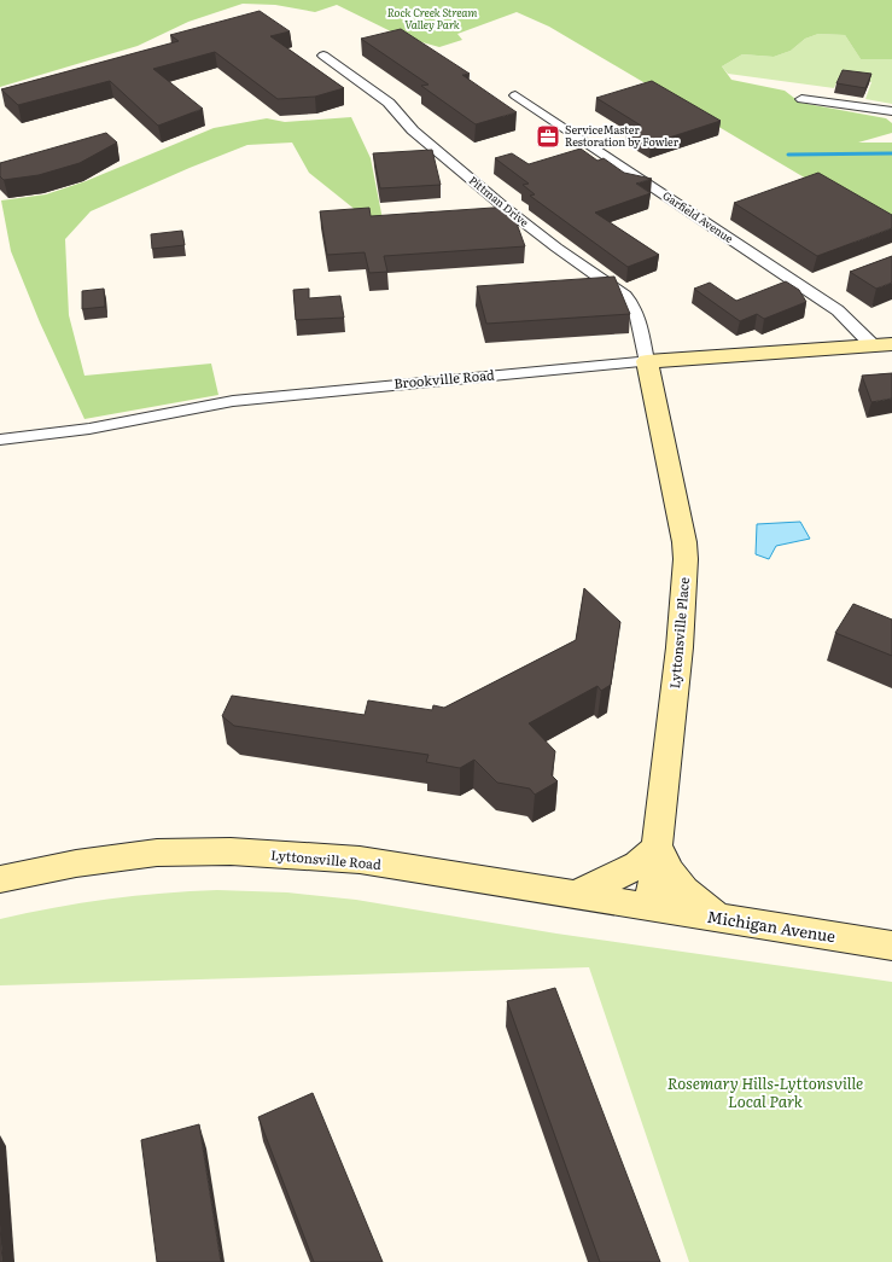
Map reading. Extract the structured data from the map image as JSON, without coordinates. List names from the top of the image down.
{
  "streets": {
    "street": [
      "Pittman Drive",
      "Garfield Avenue",
      "Brookville Road",
      "Lyttonsville Place",
      "Lyttonsville Road",
      "Michigan Avenue"
    ]
  },
  "crossings": [
    ["Pittman Drive", "Brookville Road"],
    ["Pittman Drive", "Lyttonsville Place"],
    ["Garfield Avenue", "Brookville Road"],
    ["Brookville Road", "Lyttonsville Place"],
    ["Lyttonsville Place", "Lyttonsville Road"],
    ["Lyttonsville Place", "Michigan Avenue"],
    ["Lyttonsville Road", "Michigan Avenue"]
  ],
  "parks": ["Rock Creek Stream Valley Park", "Rosemary Hills-Lyttonsville Local Park"],
  "places": {
    "office": ["ServiceMaster Restoration by Fowler"]
  }
}
